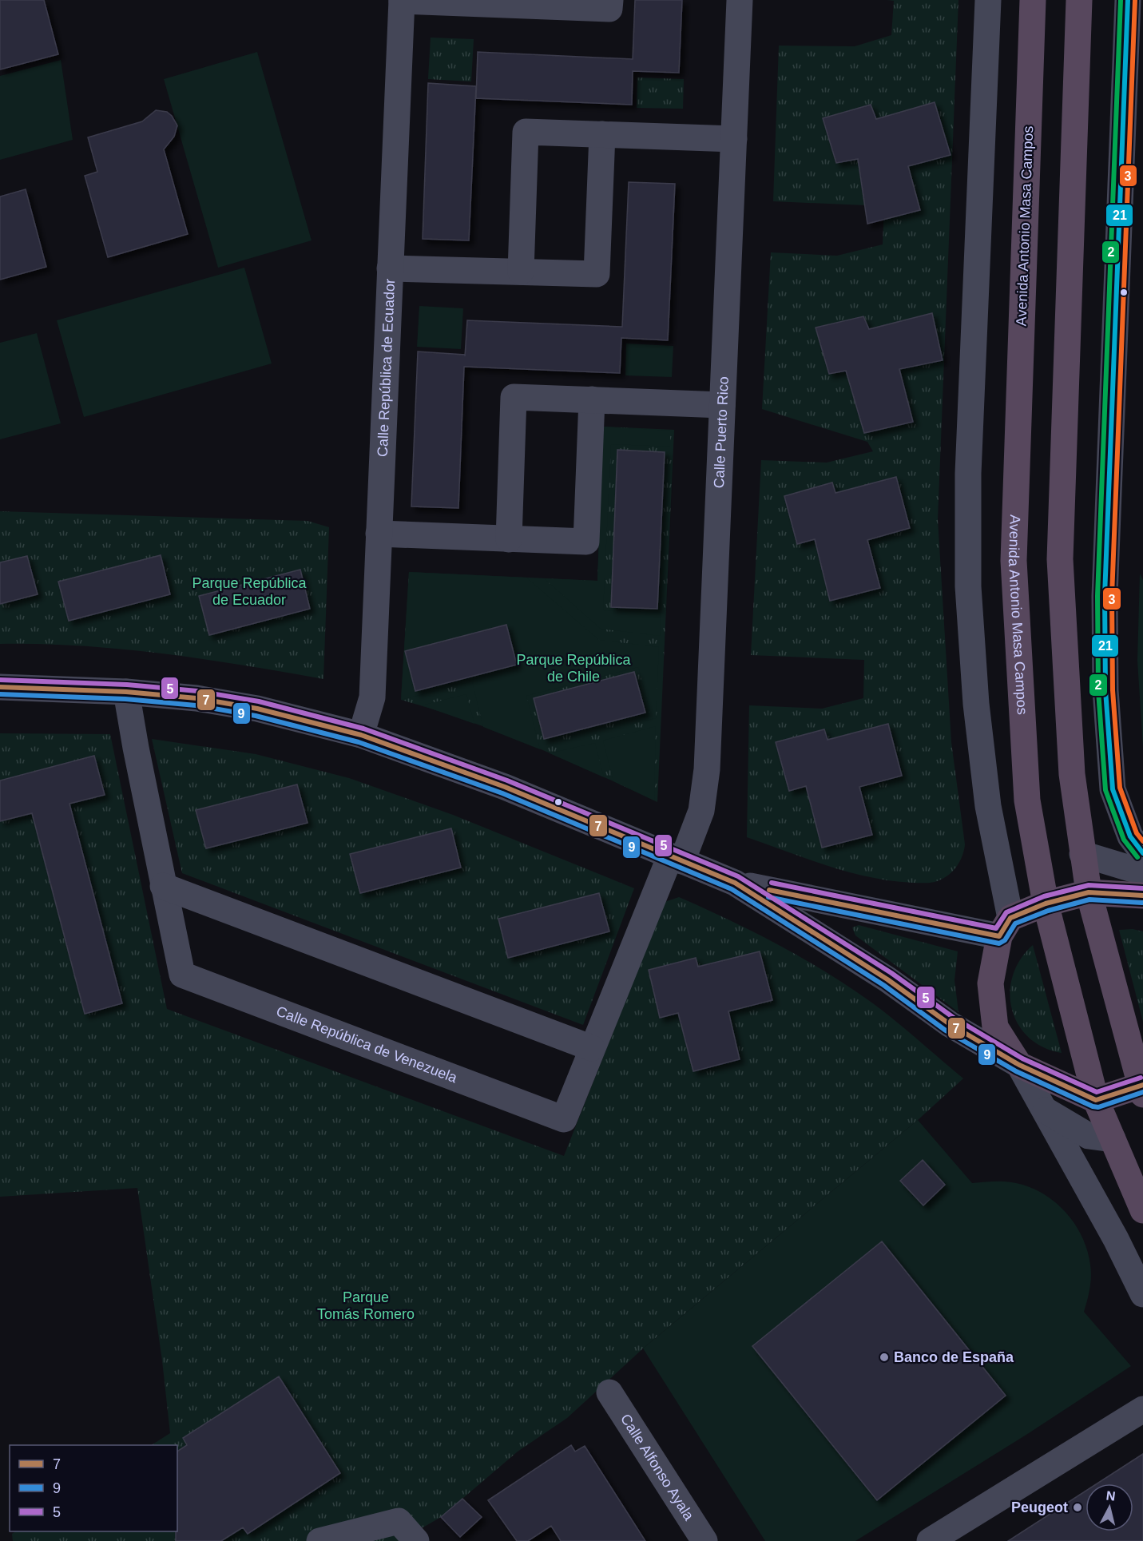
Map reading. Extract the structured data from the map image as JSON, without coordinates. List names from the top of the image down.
{
  "streets": {
    "highway": ["Avenida Antonio Masa Campos"],
    "street": [
      "Calle República de Ecuador",
      "Calle Puerto Rico",
      "Calle República de Venezuela",
      "Calle Alfonso Ayala"
    ]
  },
  "crossings": [
    ["Calle Puerto Rico", "Calle República de Venezuela"]
  ],
  "parks": ["Parque República de Ecuador", "Parque República de Chile", "Parque Tomás Romero"],
  "places": ["Banco de España", "Peugeot"],
  "lines": [
    "transit line 21",
    "transit line 2",
    "transit line 3",
    "transit line 5",
    "transit line 7",
    "transit line 9"
  ],
  "legend": ["7", "9", "5"],
  "north": "top"
}
